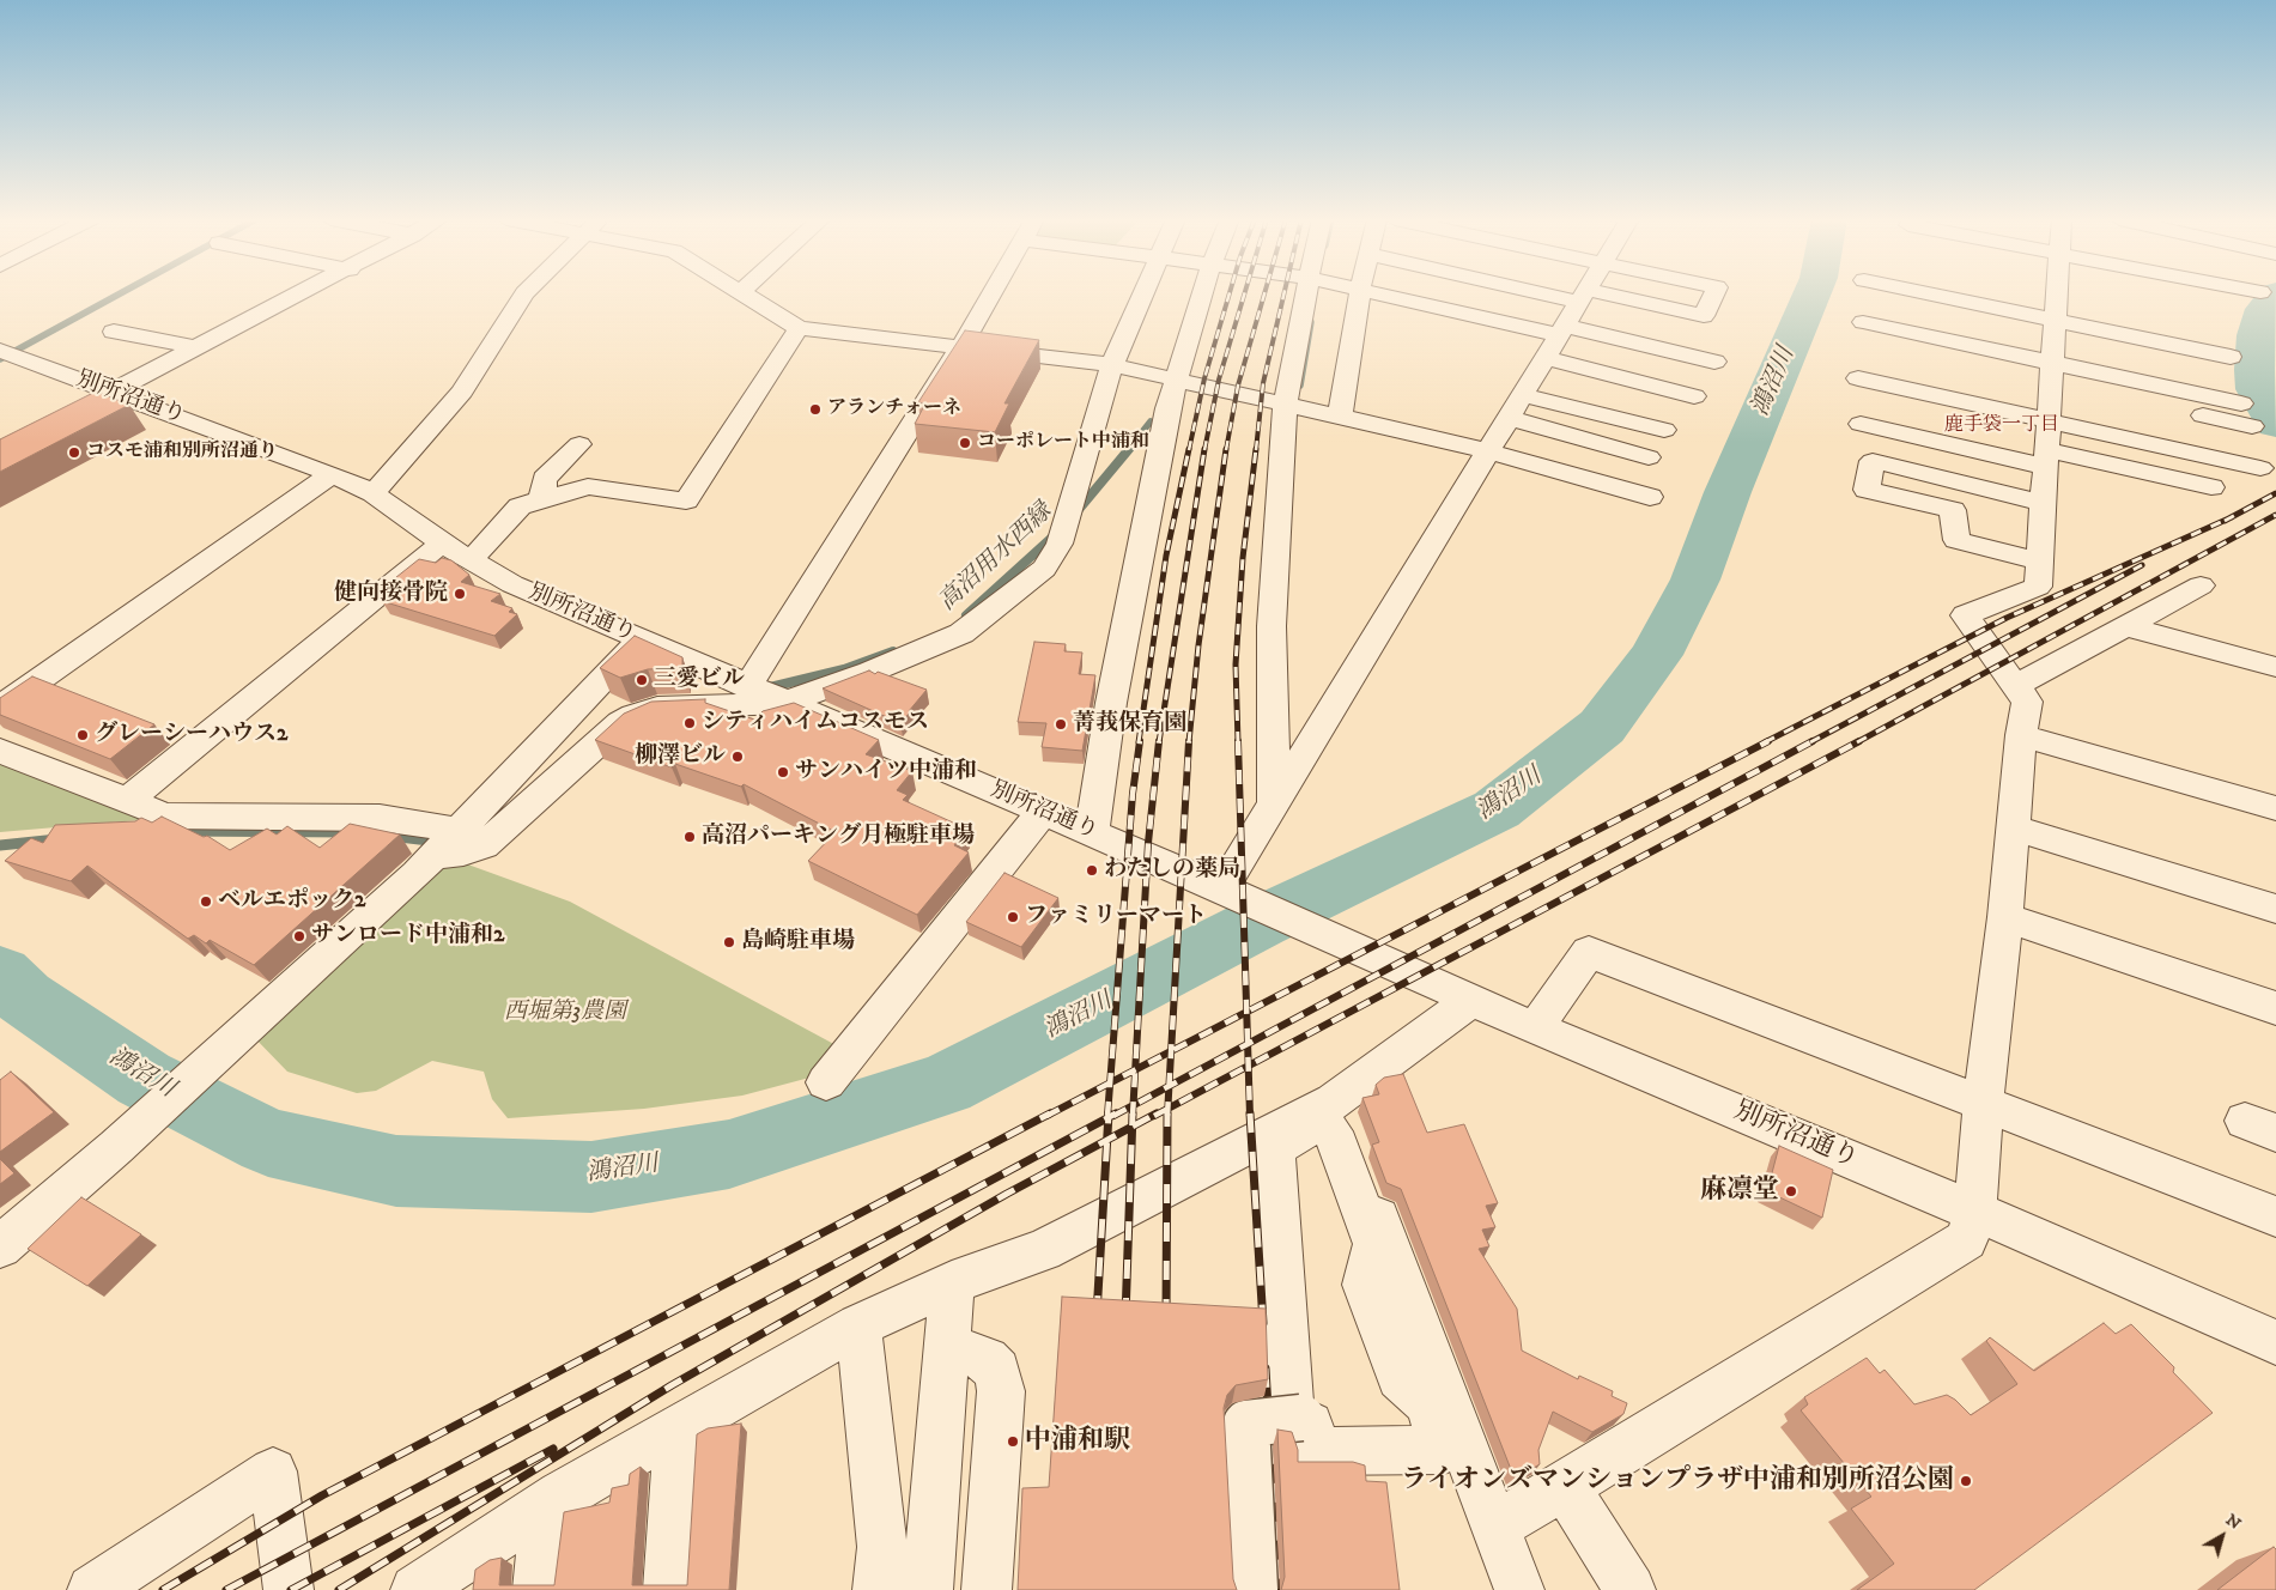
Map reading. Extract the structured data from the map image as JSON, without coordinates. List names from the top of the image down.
{
  "streets": {
    "street": ["別所沼通り"]
  },
  "districts": ["鹿手袋一丁目"],
  "water": ["鴻沼川", "高沼用水西縁"],
  "parks": ["西堀第3農園"],
  "places": [
    "アランチォーネ",
    "コーポレート中浦和",
    "コスモ浦和別所沼通り",
    "健向接骨院",
    "三愛ビル",
    "シティハイムコスモス",
    "菁莪保育園",
    "グレーシーハウス2",
    "柳澤ビル",
    "サンハイツ中浦和",
    "高沼パーキング月極駐車場",
    "わたしの薬局",
    "ベルエポック2",
    "ファミリーマート",
    "サンロード中浦和2",
    "島崎駐車場",
    "麻凛堂",
    "中浦和駅",
    "ライオンズマンションプラザ中浦和別所沼公園"
  ],
  "north": "top right"
}
